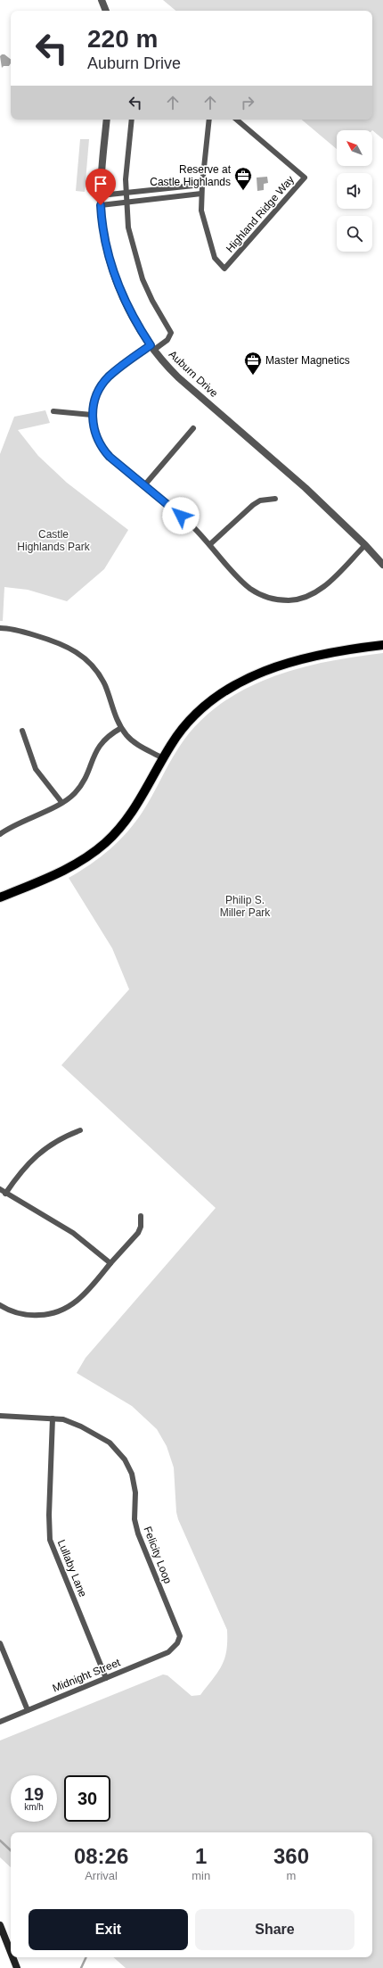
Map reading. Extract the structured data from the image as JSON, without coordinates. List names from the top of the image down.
{
  "streets": {
    "street": [
      "Highland Ridge Way",
      "Auburn Drive",
      "Felicity Loop",
      "Lullaby Lane",
      "Midnight Street"
    ]
  },
  "crossings": [
    ["Felicity Loop", "Lullaby Lane"],
    ["Felicity Loop", "Midnight Street"],
    ["Lullaby Lane", "Midnight Street"]
  ],
  "parks": ["Castle Highlands Park", "Philip S. Miller Park"],
  "places": {
    "office": ["Reserve at Castle Highlands", "Master Magnetics"]
  },
  "north": "top left",
  "page": {
    "turn": ["220 m", "Auburn Drive"],
    "speed": "19 km/h",
    "limit": "30",
    "eta": [
      "08:26",
      "Arrival",
      "1",
      "min",
      "360",
      "m"
    ],
    "buttons": ["Exit", "Share"]
  }
}
